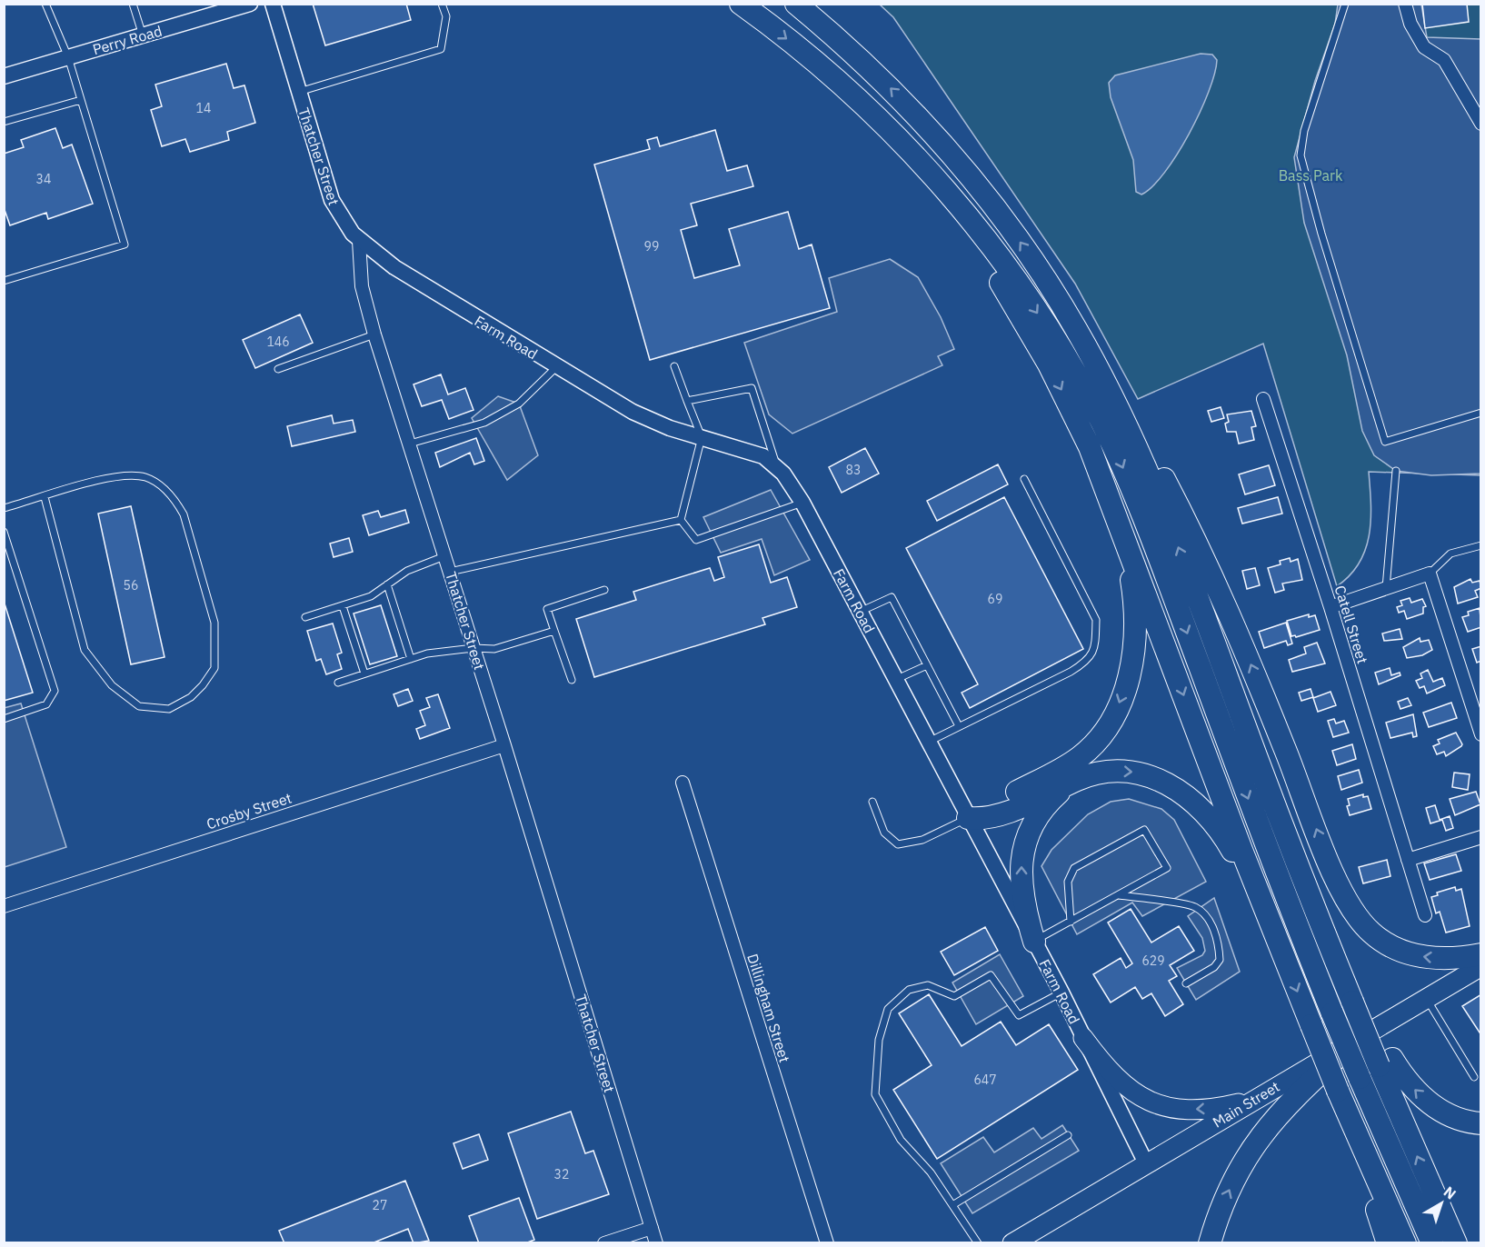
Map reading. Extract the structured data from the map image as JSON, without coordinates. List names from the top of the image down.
{
  "streets": {
    "main road": ["Main Street"],
    "street": [
      "Perry Road",
      "Thatcher Street",
      "Farm Road",
      "Catell Street",
      "Crosby Street",
      "Dillingham Street"
    ]
  },
  "crossings": [
    ["Thatcher Street", "Farm Road"],
    ["Thatcher Street", "Crosby Street"],
    ["Farm Road", "Main Street"]
  ],
  "parks": ["Bass Park"],
  "house_numbers": [
    "14",
    "34",
    "99",
    "146",
    "83",
    "56",
    "69",
    "629",
    "647",
    "32",
    "27"
  ],
  "north": "top right"
}
